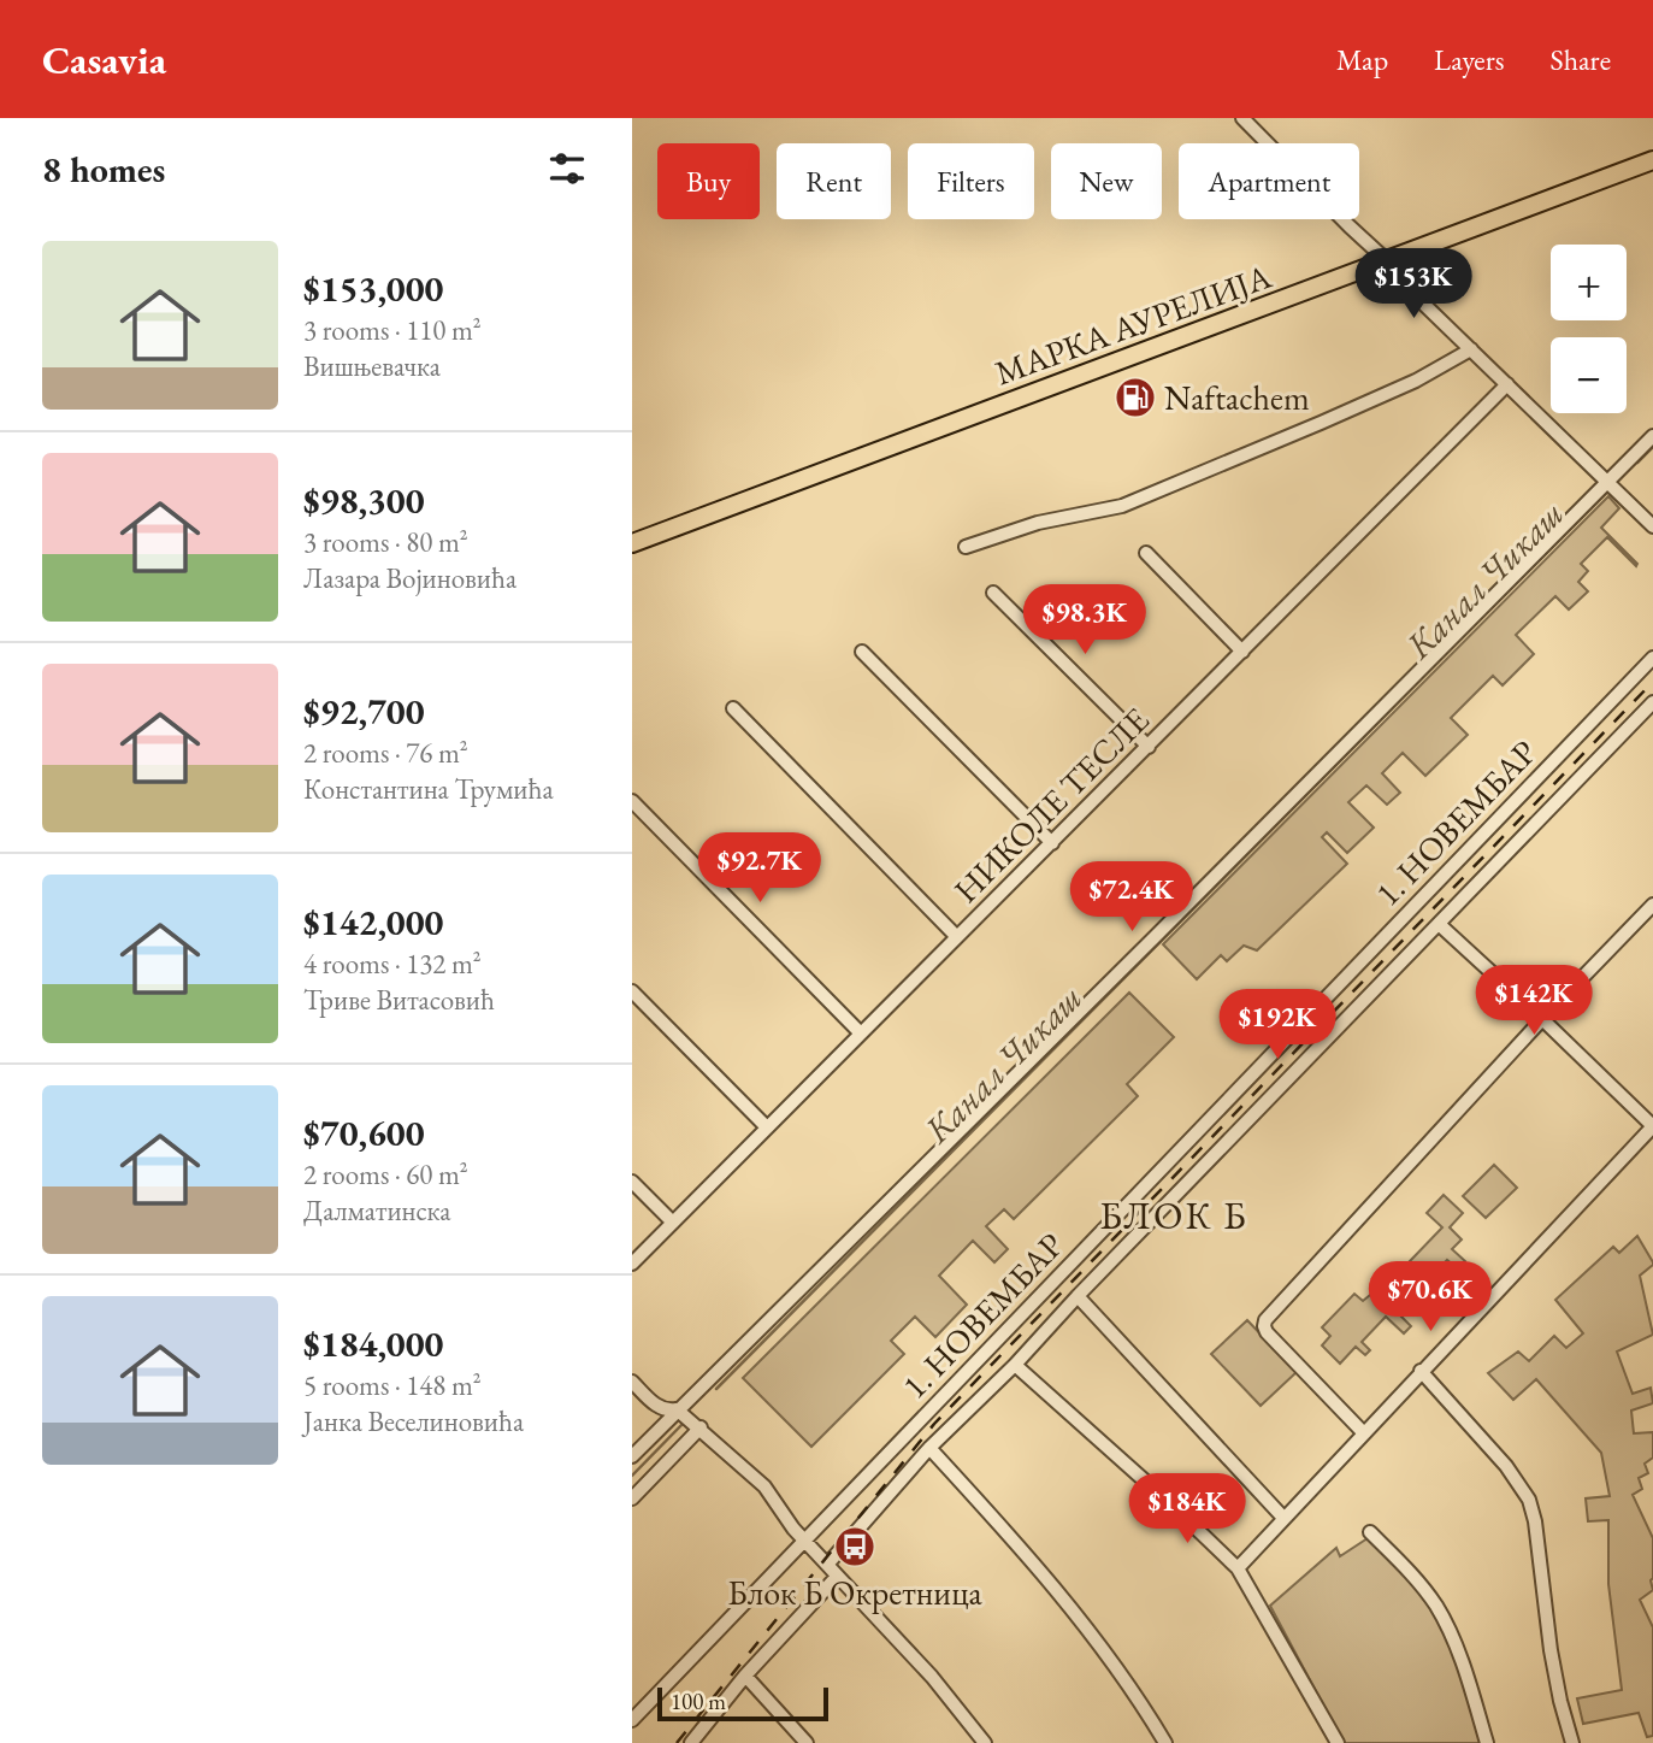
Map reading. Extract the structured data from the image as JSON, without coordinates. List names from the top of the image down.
{
  "streets": {
    "main road": ["МАРКА АУРЕЛИЈА"],
    "street": ["НИКОЛЕ ТЕСЛЕ", "1. НОВЕМБАР"]
  },
  "districts": ["БЛОК Б"],
  "water": ["Канал Чикаш"],
  "places": {
    "fuel station": ["Naftachem"],
    "bus stop": ["Блок Б Окретница"]
  },
  "scale_bar": "100 m",
  "page": {
    "header": "Casavia",
    "nav": ["Map", "Layers", "Share"],
    "heading": "8 homes",
    "chip": [
      "Buy",
      "Rent",
      "Filters",
      "New",
      "Apartment"
    ],
    "list": [
      {
        "name": "$153,000",
        "note": "3 rooms · 110 m² · Вишњевачка"
      },
      {
        "name": "$98,300",
        "note": "3 rooms · 80 m² · Лазара Војиновића"
      },
      {
        "name": "$92,700",
        "note": "2 rooms · 76 m² · Константина Трумића"
      },
      {
        "name": "$142,000",
        "note": "4 rooms · 132 m² · Триве Витасовић"
      },
      {
        "name": "$70,600",
        "note": "2 rooms · 60 m² · Далматинска"
      },
      {
        "name": "$184,000",
        "note": "5 rooms · 148 m² · Јанка Веселиновића"
      }
    ],
    "map_buttons": ["+", "−"],
    "price": [
      "$153K",
      "$98.3K",
      "$92.7K",
      "$72.4K",
      "$142K",
      "$192K",
      "$70.6K",
      "$184K"
    ],
    "scale": "100 m"
  }
}
